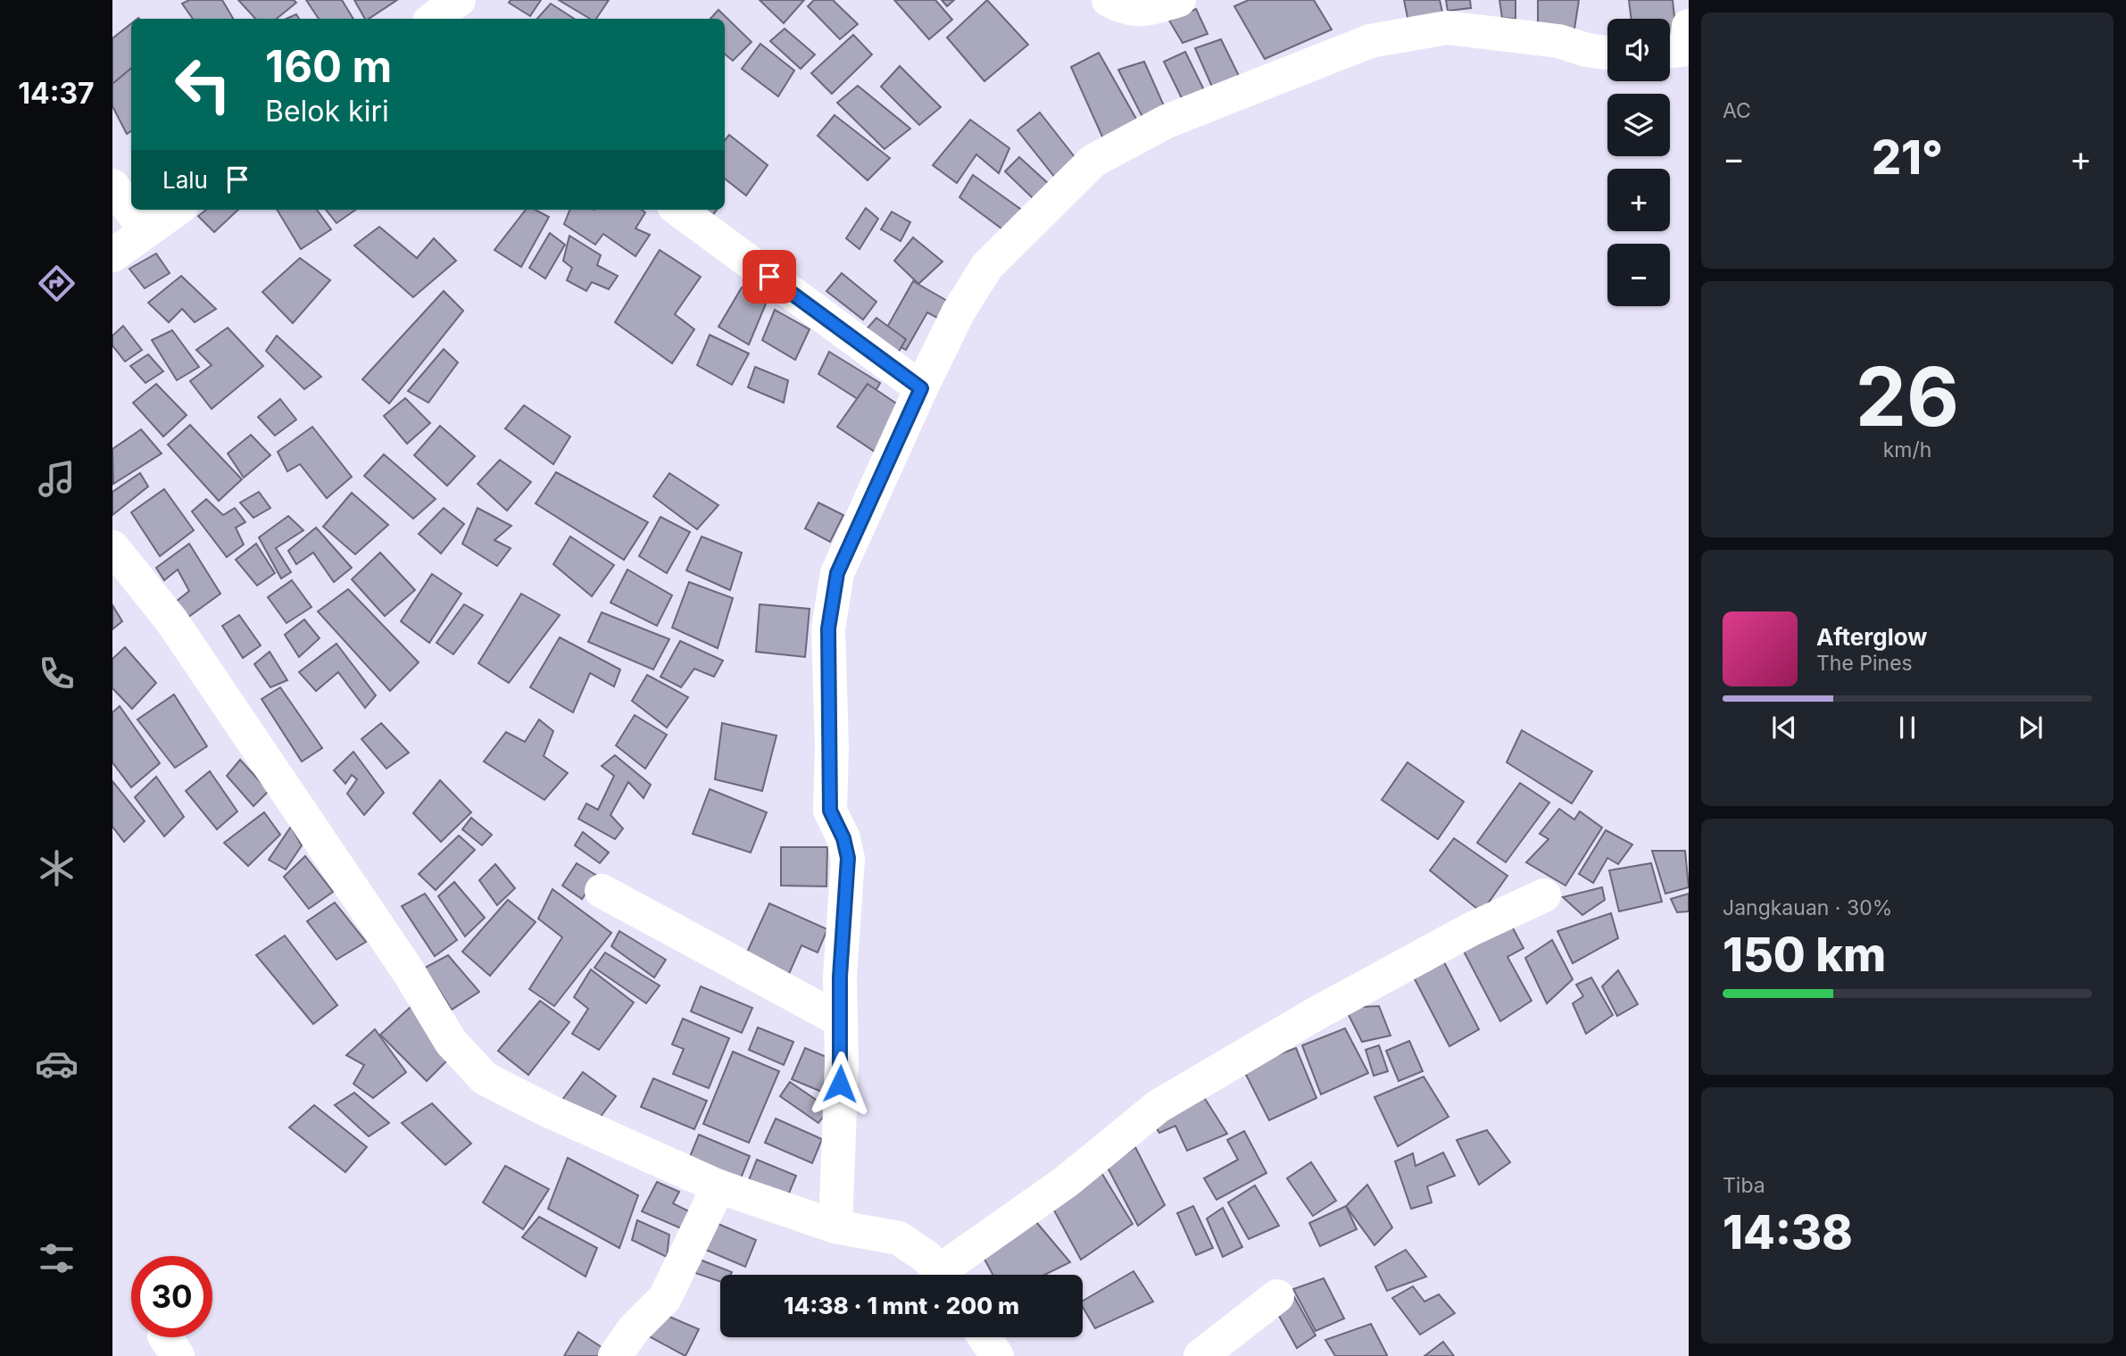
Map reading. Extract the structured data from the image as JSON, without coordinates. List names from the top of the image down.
{
  "page": {
    "tabs": "14:37",
    "tile": [
      "AC",
      ["26", "km/h"],
      ["Jangkauan · 30%", "150 km"],
      ["Tiba", "14:38"]
    ],
    "map_buttons": ["+", "−"],
    "turn": ["160 m", "Belok kiri"],
    "heat": ["−", "21°", "+"],
    "then": "Lalu",
    "song": ["Afterglow", "The Pines"],
    "limit": "30",
    "trip": "14:38 · 1 mnt · 200 m"
  }
}
